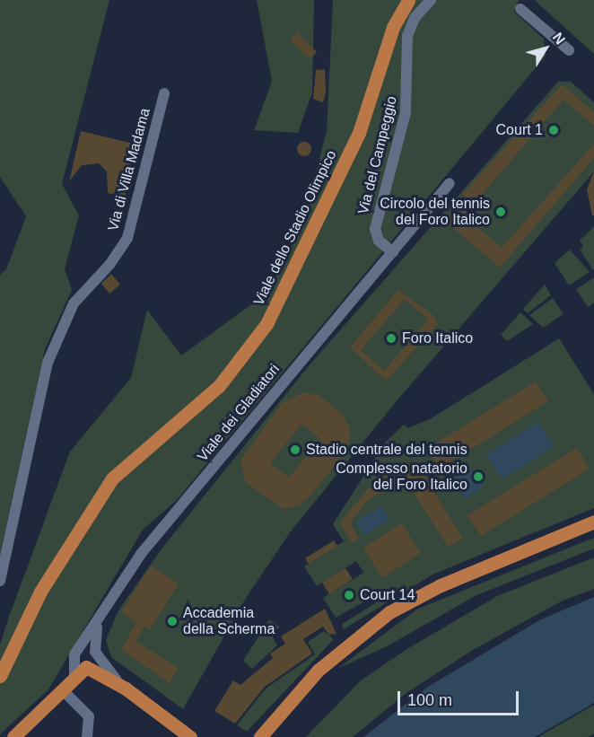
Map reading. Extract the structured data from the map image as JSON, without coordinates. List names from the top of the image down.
{
  "streets": {
    "main road": ["Viale dello Stadio Olimpico"],
    "street": ["Via del Campeggio", "Via di Villa Madama", "Viale dei Gladiatori"]
  },
  "crossings": [
    ["Via del Campeggio", "Viale dei Gladiatori"]
  ],
  "places": [
    "Court 1",
    "Circolo del tennis del Foro Italico",
    "Foro Italico",
    "Stadio centrale del tennis",
    "Complesso natatorio del Foro Italico",
    "Court 14",
    "Accademia della Scherma"
  ],
  "scale_bar": "100 m",
  "north": "top right"
}
